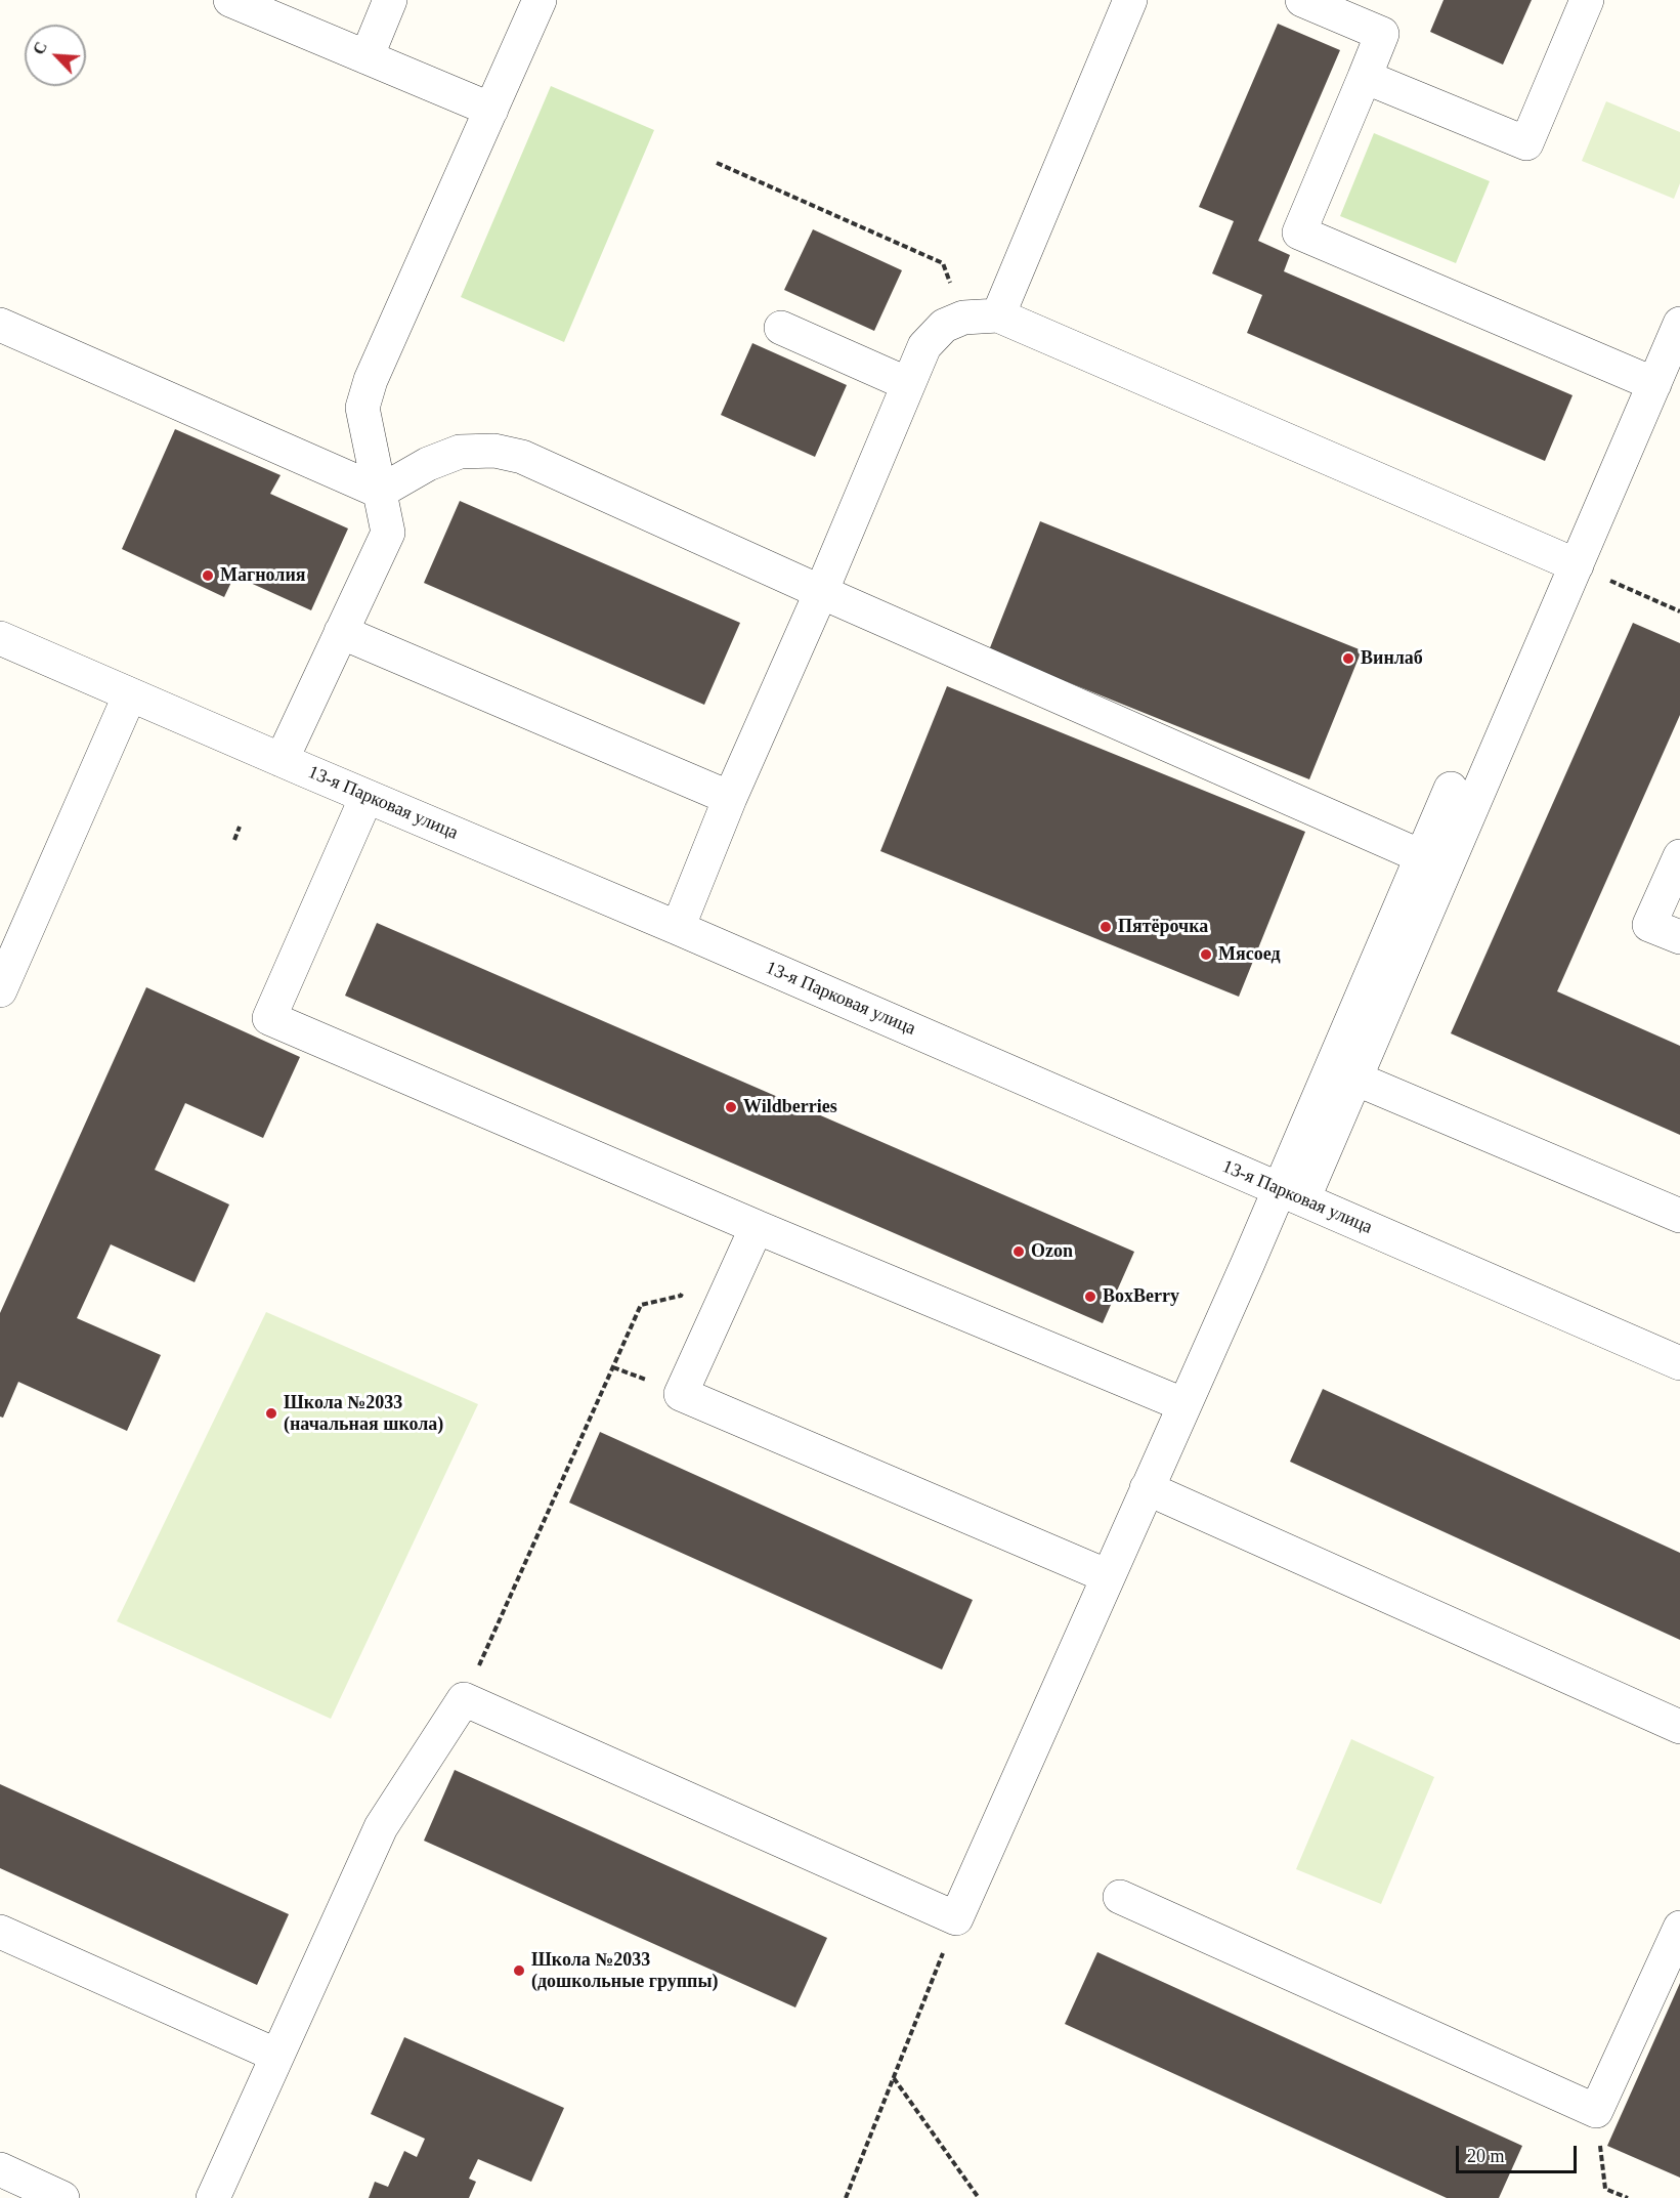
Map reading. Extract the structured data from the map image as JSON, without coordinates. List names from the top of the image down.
{
  "streets": {
    "street": ["13-я Парковая улица"]
  },
  "places": [
    "Магнолия",
    "Винлаб",
    "Пятёрочка",
    "Мясоед",
    "Wildberries",
    "Ozon",
    "BoxBerry",
    "Школа №2033 (начальная школа)",
    "Школа №2033 (дошкольные группы)"
  ],
  "scale_bar": "20 m",
  "north": "top left"
}
